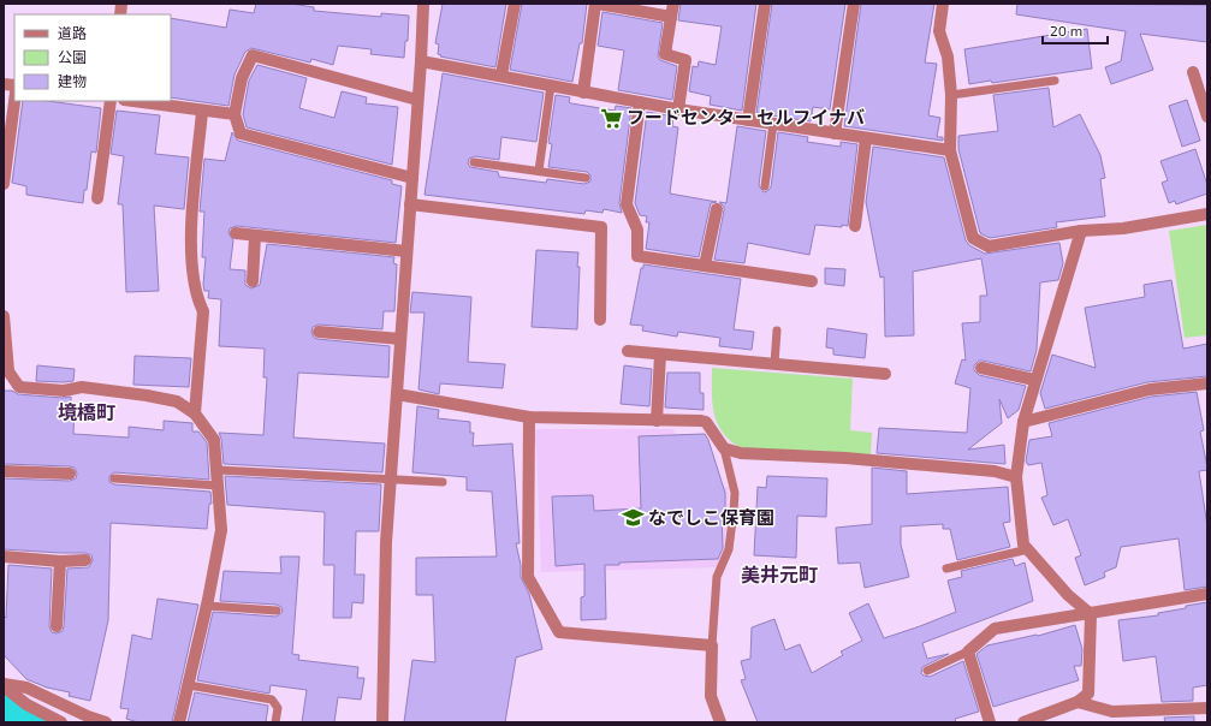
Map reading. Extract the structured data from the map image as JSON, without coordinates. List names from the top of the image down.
{
  "districts": ["境橋町", "美井元町"],
  "places": {
    "supermarket": ["フードセンター セルフイナバ"],
    "school or university": ["なでしこ保育園"]
  },
  "legend": ["道路", "公園", "建物"],
  "scale_bar": "20 m"
}
